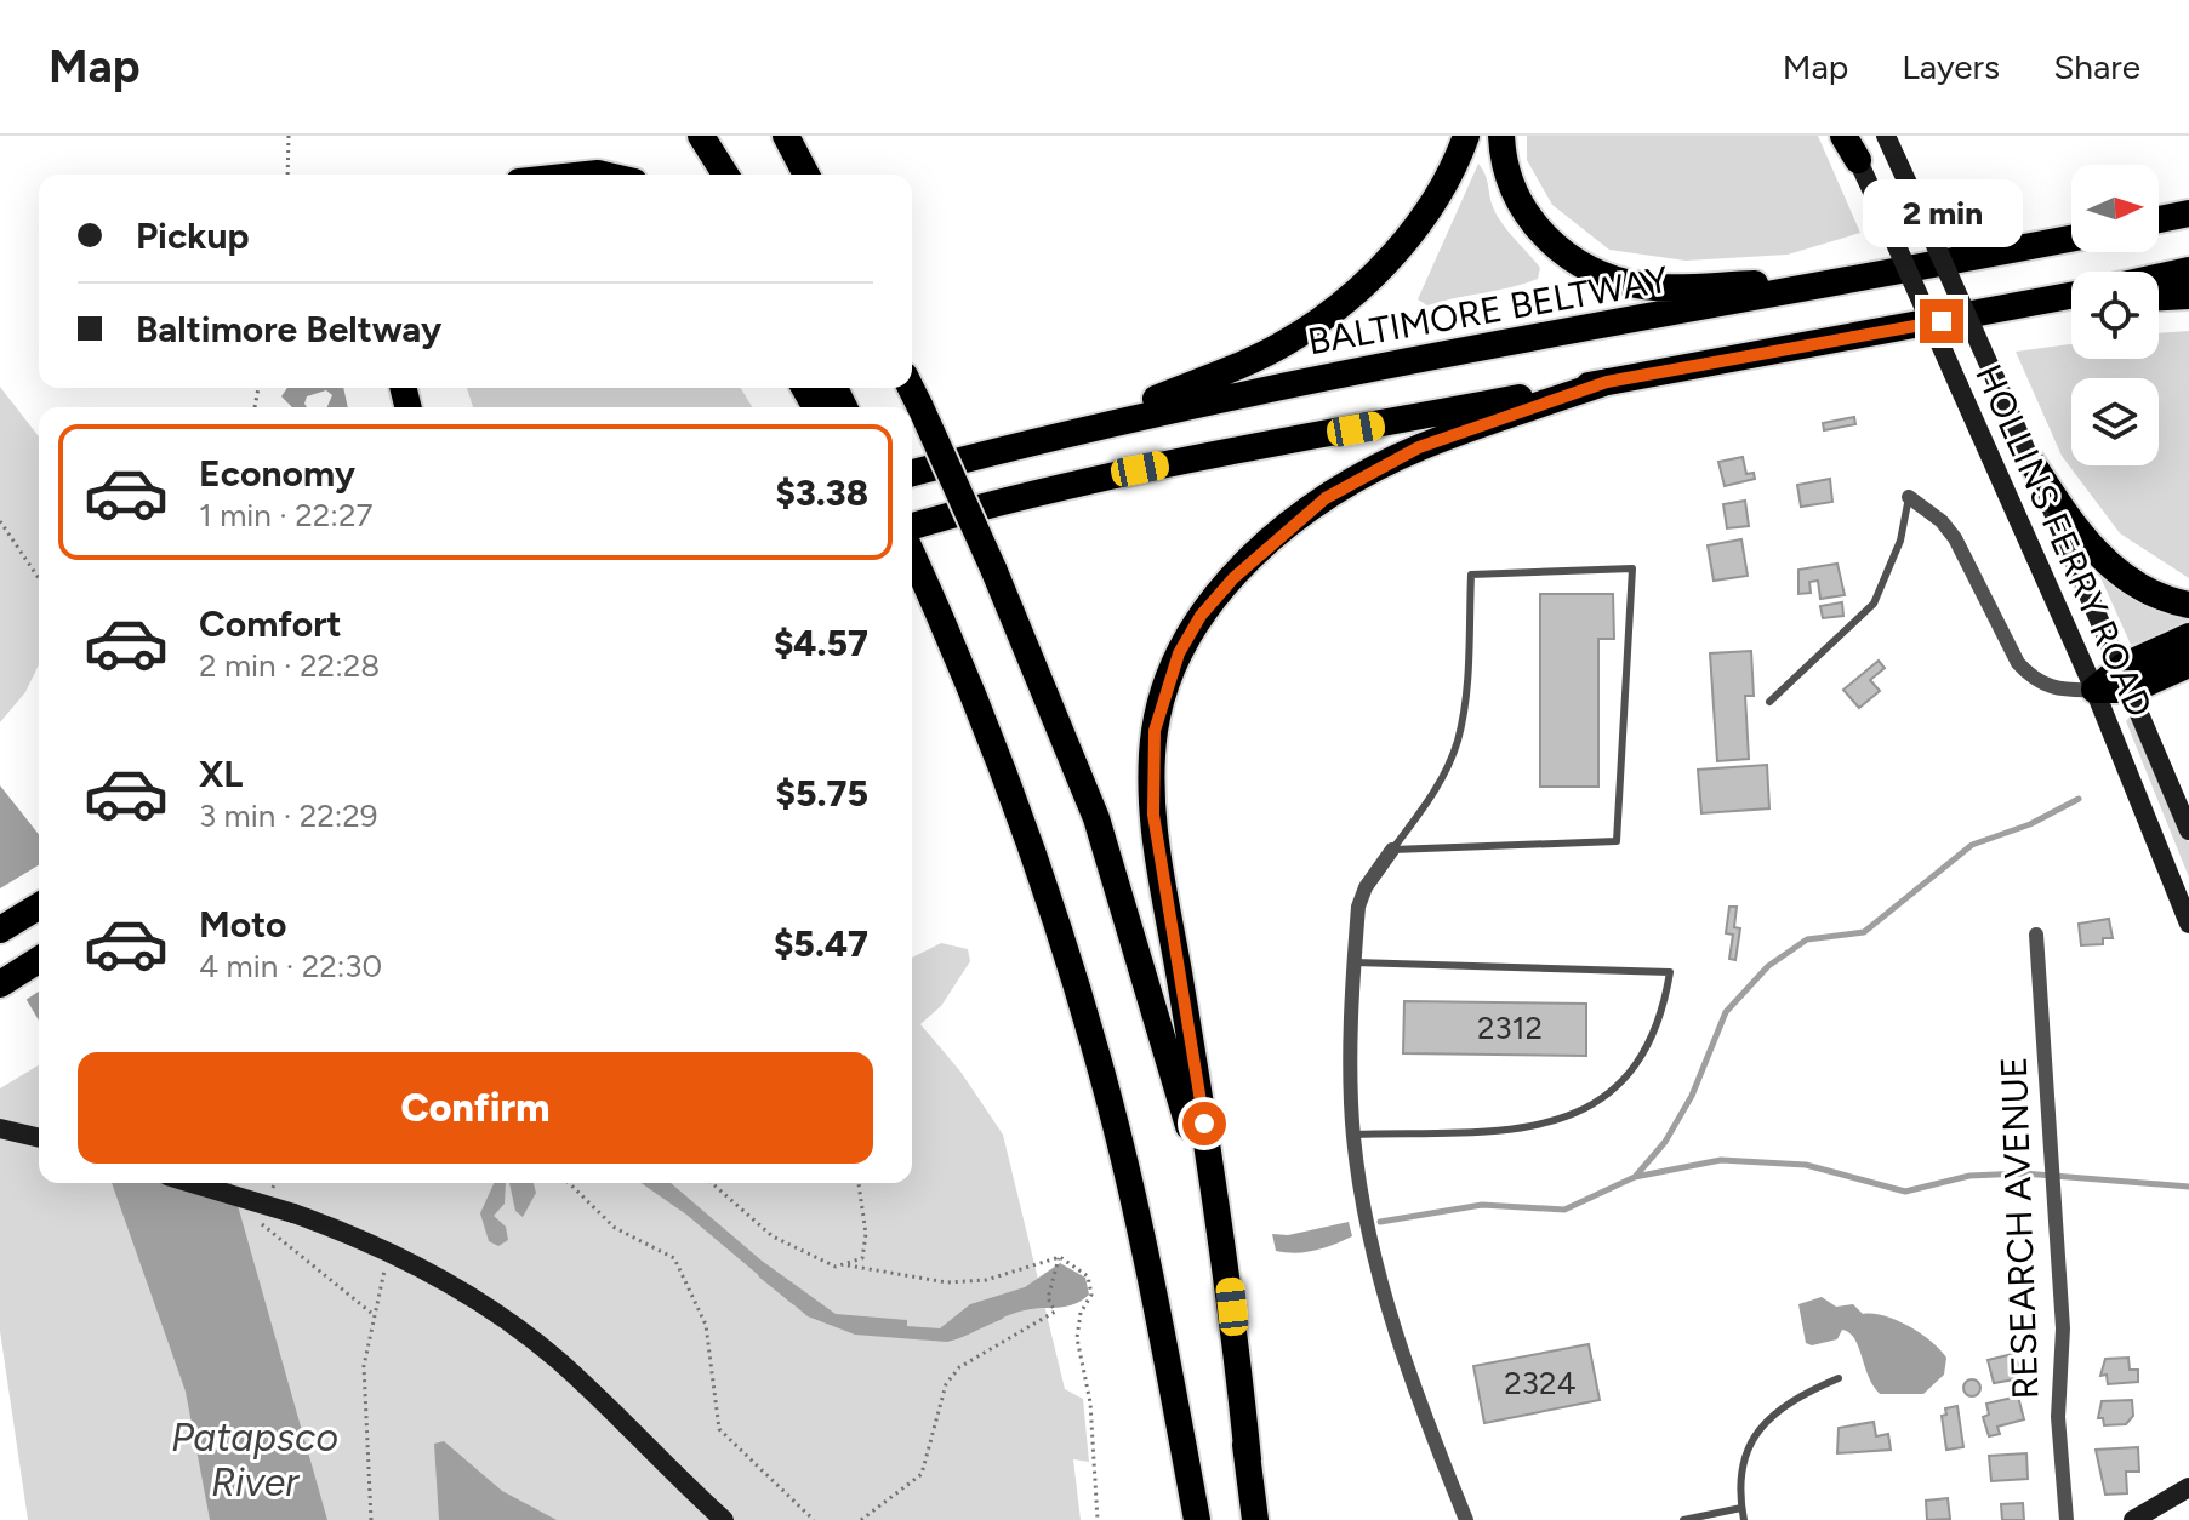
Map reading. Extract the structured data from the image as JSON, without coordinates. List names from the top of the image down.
{
  "streets": {
    "highway": ["BALTIMORE BELTWAY"],
    "street": ["HOLLINS FERRY ROAD", "RESEARCH AVENUE"]
  },
  "water": ["Patapsco River"],
  "house_numbers": ["2312", "2324"],
  "north": "right",
  "page": {
    "header": "Map",
    "nav": ["Map", "Layers", "Share"],
    "banner": ["Pickup", "Baltimore Beltway"],
    "bubble": "2 min",
    "list": [
      {
        "name": "Economy",
        "note": "1 min · 22:27",
        "value": "$3.38"
      },
      {
        "name": "Comfort",
        "note": "2 min · 22:28",
        "value": "$4.57"
      },
      {
        "name": "XL",
        "note": "3 min · 22:29",
        "value": "$5.75"
      },
      {
        "name": "Moto",
        "note": "4 min · 22:30",
        "value": "$5.47"
      }
    ],
    "buttons": "Confirm"
  }
}
